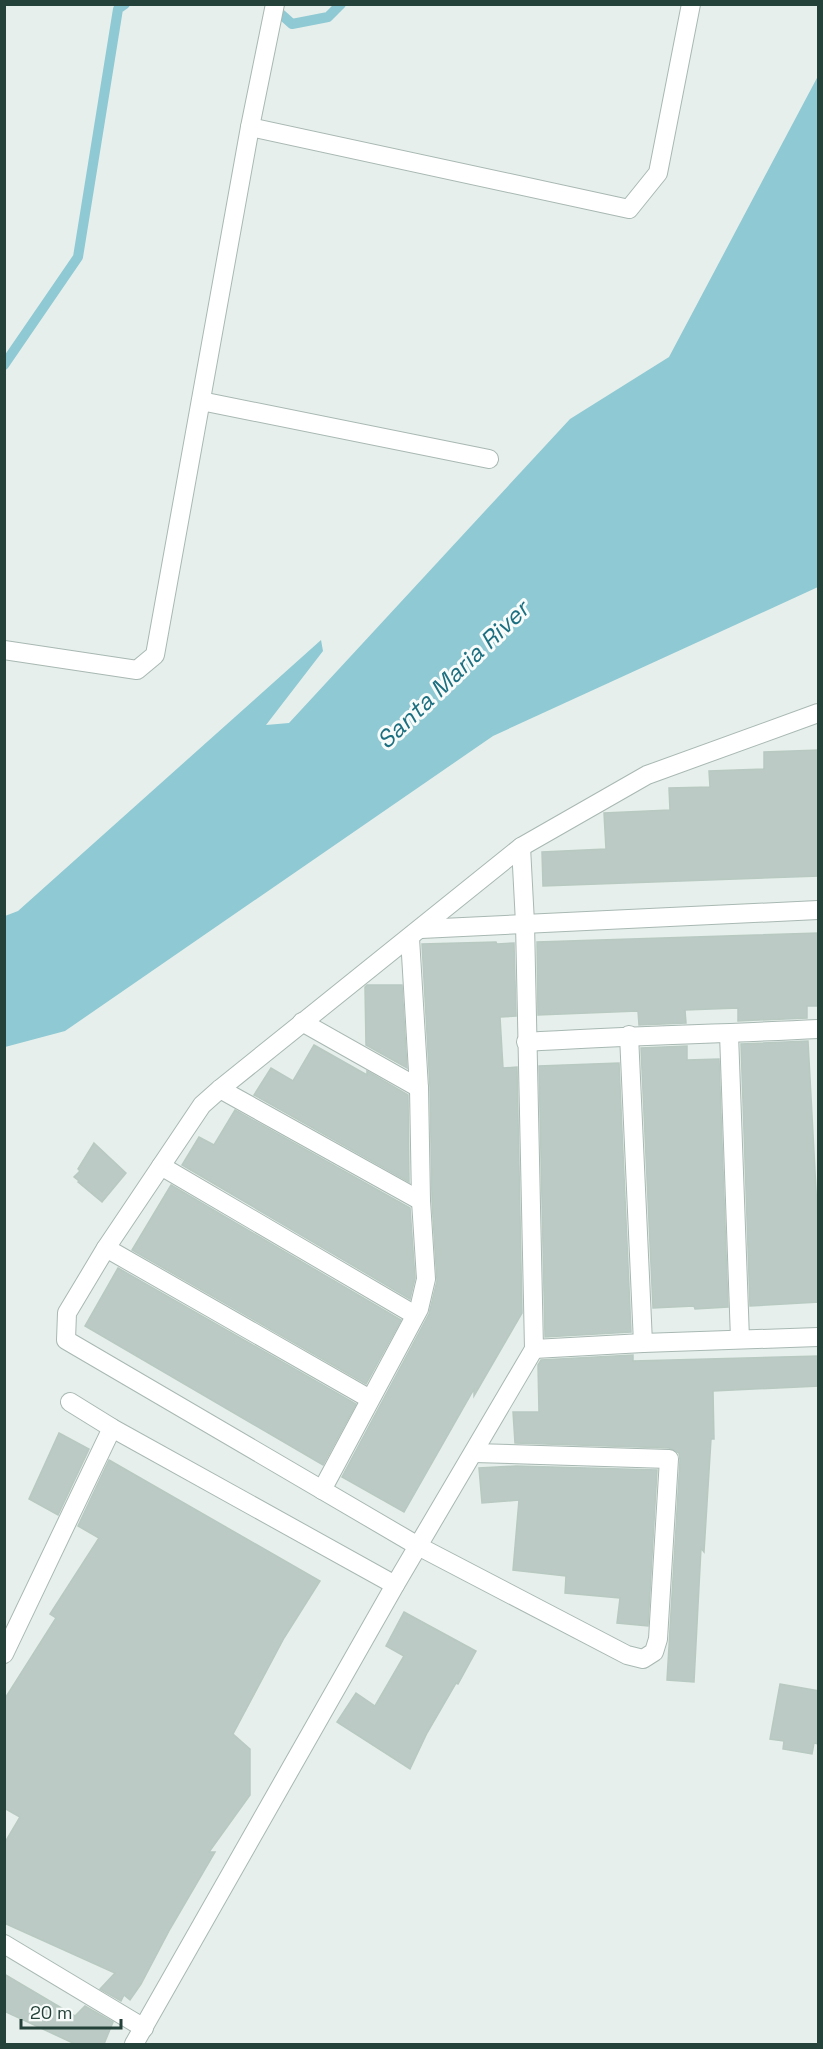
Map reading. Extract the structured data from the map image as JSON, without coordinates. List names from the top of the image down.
{
  "water": ["Santa Maria River"],
  "scale_bar": "20 m"
}
